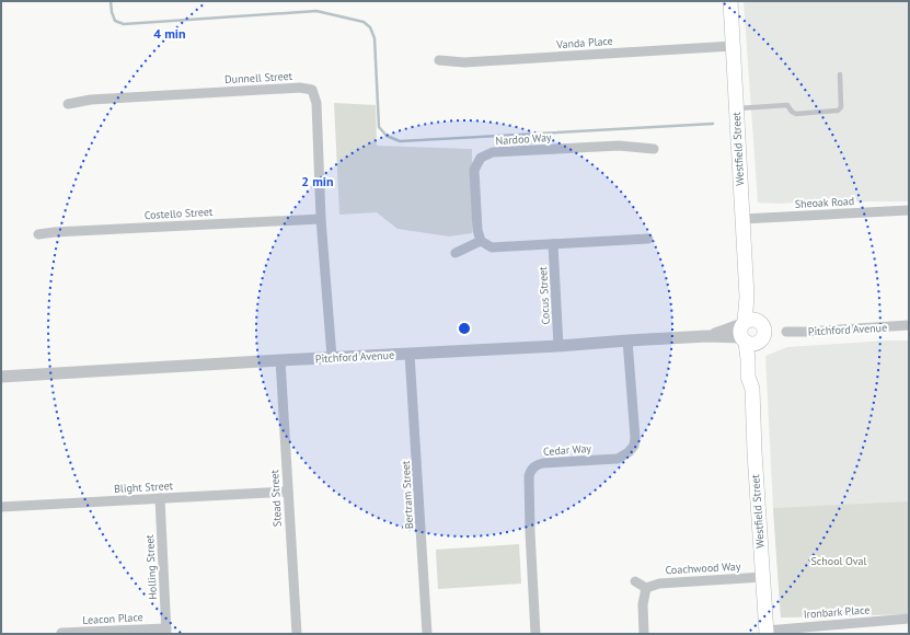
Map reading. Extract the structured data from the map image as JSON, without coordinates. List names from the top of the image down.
{
  "streets": {
    "main road": ["Westfield Street"],
    "street": [
      "Vanda Place",
      "Dunnell Street",
      "Nardoo Way",
      "Sheoak Road",
      "Costello Street",
      "Cocus Street",
      "Pitchford Avenue",
      "Cedar Way",
      "Blight Street",
      "Bertram Street",
      "Stead Street",
      "Holling Street",
      "Coachwood Way",
      "Ironbark Place",
      "Leacon Place"
    ]
  },
  "crossings": [
    ["Vanda Place", "Westfield Street"],
    ["Dunnell Street", "Costello Street"],
    ["Dunnell Street", "Pitchford Avenue"],
    ["Westfield Street", "Sheoak Road"],
    ["Westfield Street", "Pitchford Avenue"],
    ["Westfield Street", "Coachwood Way"],
    ["Westfield Street", "Ironbark Place"],
    ["Cocus Street", "Pitchford Avenue"],
    ["Pitchford Avenue", "Cedar Way"],
    ["Pitchford Avenue", "Bertram Street"],
    ["Pitchford Avenue", "Stead Street"],
    ["Blight Street", "Stead Street"],
    ["Blight Street", "Holling Street"],
    ["Holling Street", "Leacon Place"]
  ],
  "parks": ["School Oval"],
  "rings": ["4 min", "2 min"]
}
